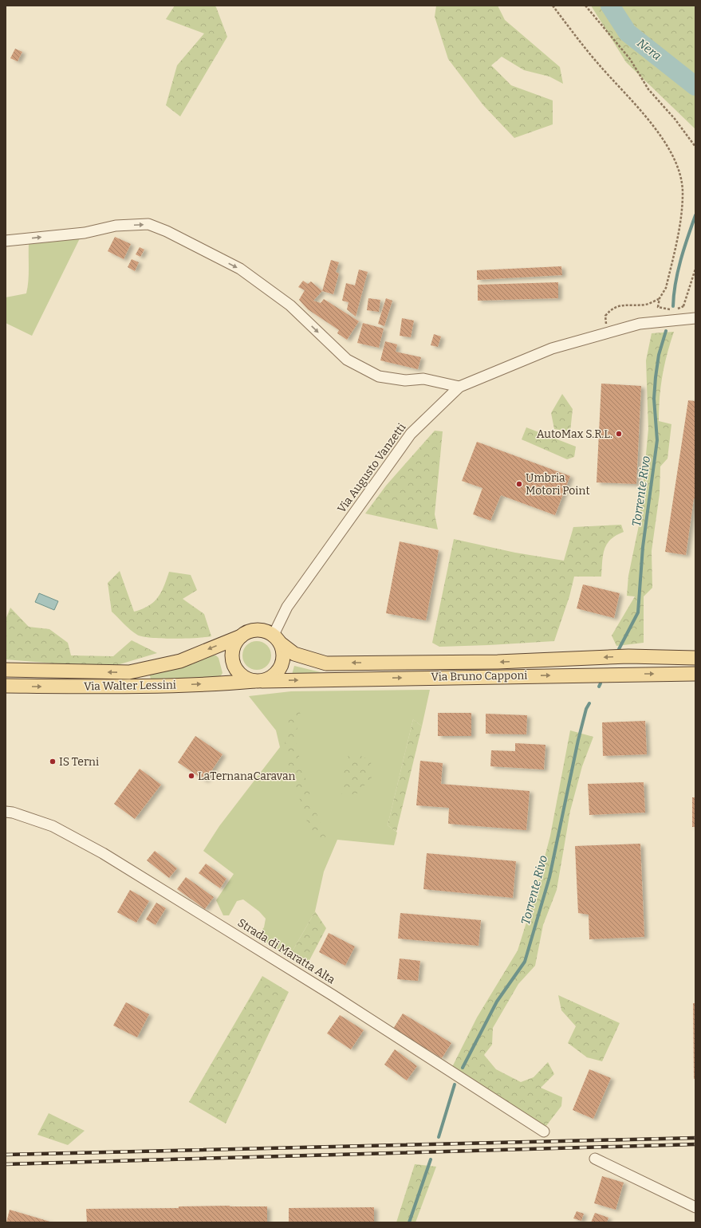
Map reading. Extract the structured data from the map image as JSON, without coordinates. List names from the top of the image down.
{
  "streets": {
    "main road": ["Via Bruno Capponi", "Via Walter Lessini"],
    "street": ["Via Augusto Vanzetti", "Strada di Maratta Alta"]
  },
  "crossings": [
    ["Via Augusto Vanzetti", "Via Bruno Capponi"],
    ["Via Augusto Vanzetti", "Via Walter Lessini"],
    ["Via Bruno Capponi", "Via Walter Lessini"]
  ],
  "water": ["Nera", "Torrente Rivo"],
  "places": [
    "AutoMax S.R.L.",
    "Umbria Motori Point",
    "IS Terni",
    "LaTernanaCaravan"
  ]
}
